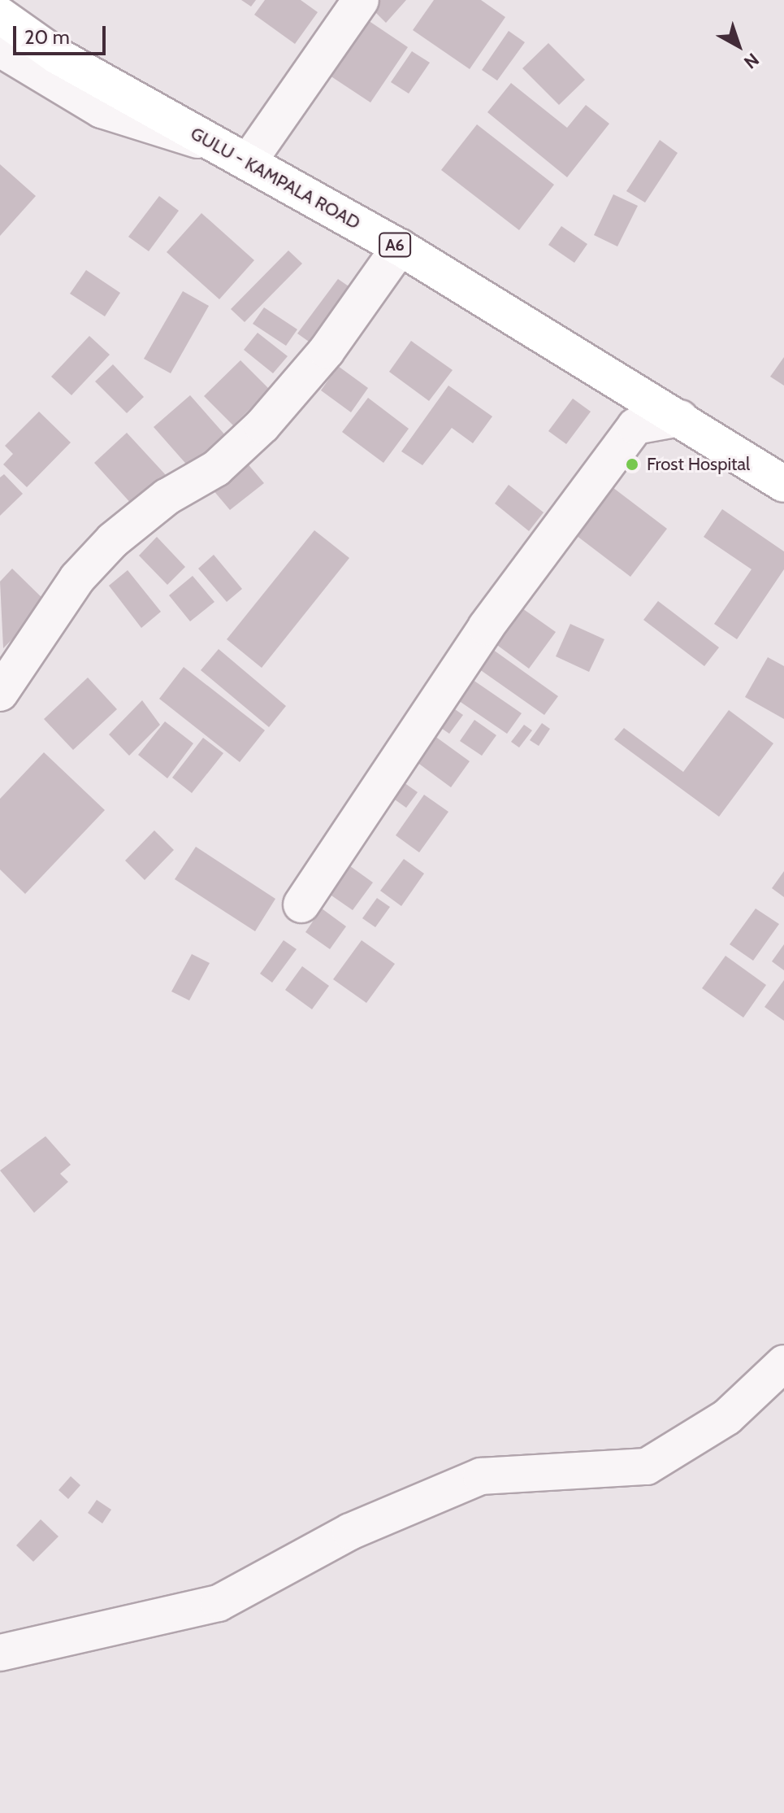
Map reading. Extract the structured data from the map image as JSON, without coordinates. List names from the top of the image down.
{
  "streets": {
    "main road": ["GULU - KAMPALA ROAD", "A6"]
  },
  "places": ["Frost Hospital"],
  "scale_bar": "20 m",
  "north": "bottom right"
}
